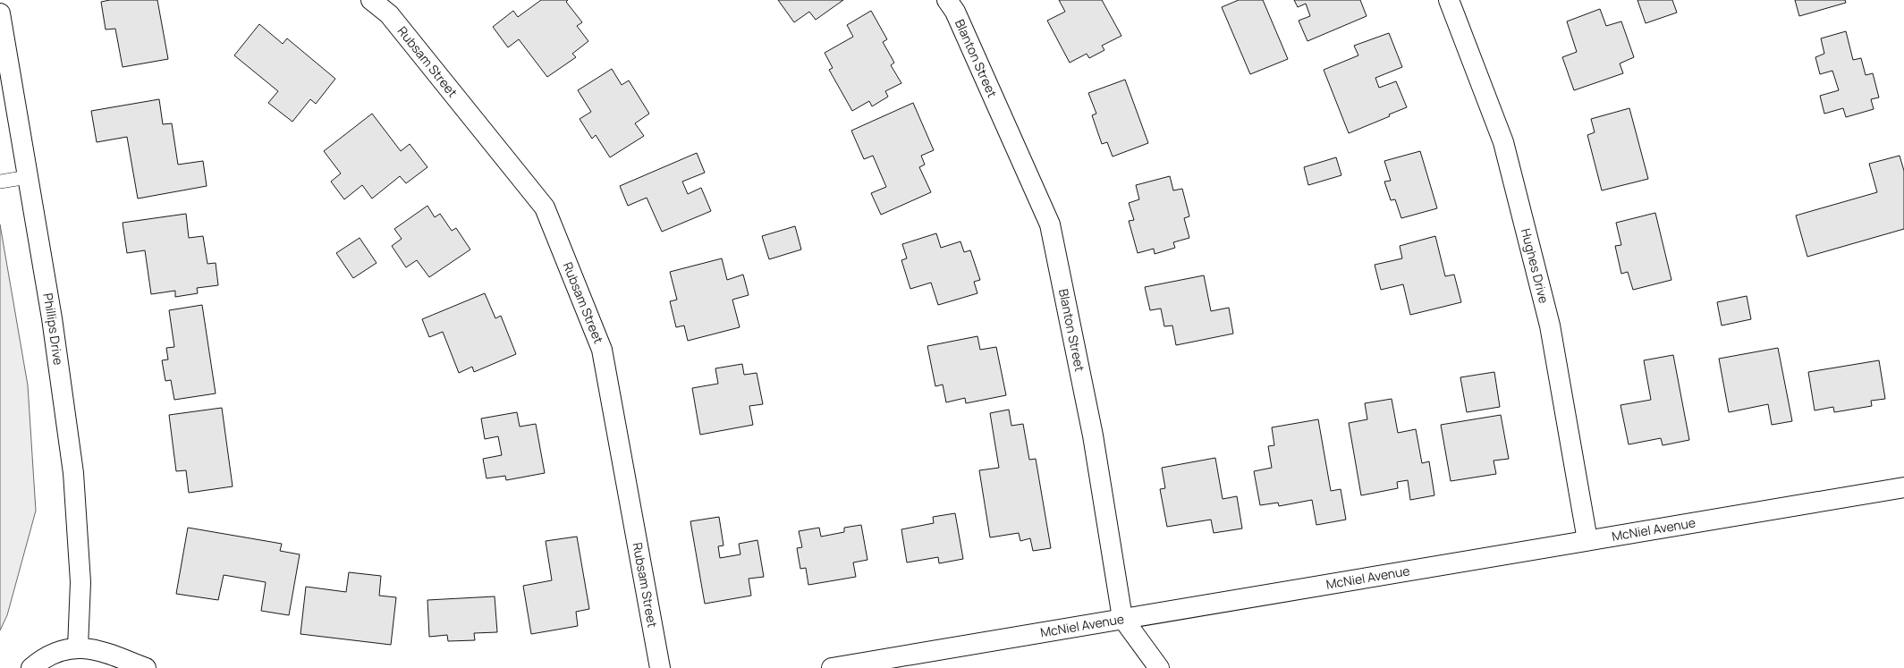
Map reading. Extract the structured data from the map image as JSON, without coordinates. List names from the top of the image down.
{
  "streets": {
    "street": [
      "Blanton Street",
      "Rubsam Street",
      "Hughes Drive",
      "Phillips Drive",
      "McNiel Avenue"
    ]
  },
  "crossings": [
    ["Blanton Street", "McNiel Avenue"],
    ["Hughes Drive", "McNiel Avenue"]
  ]
}
